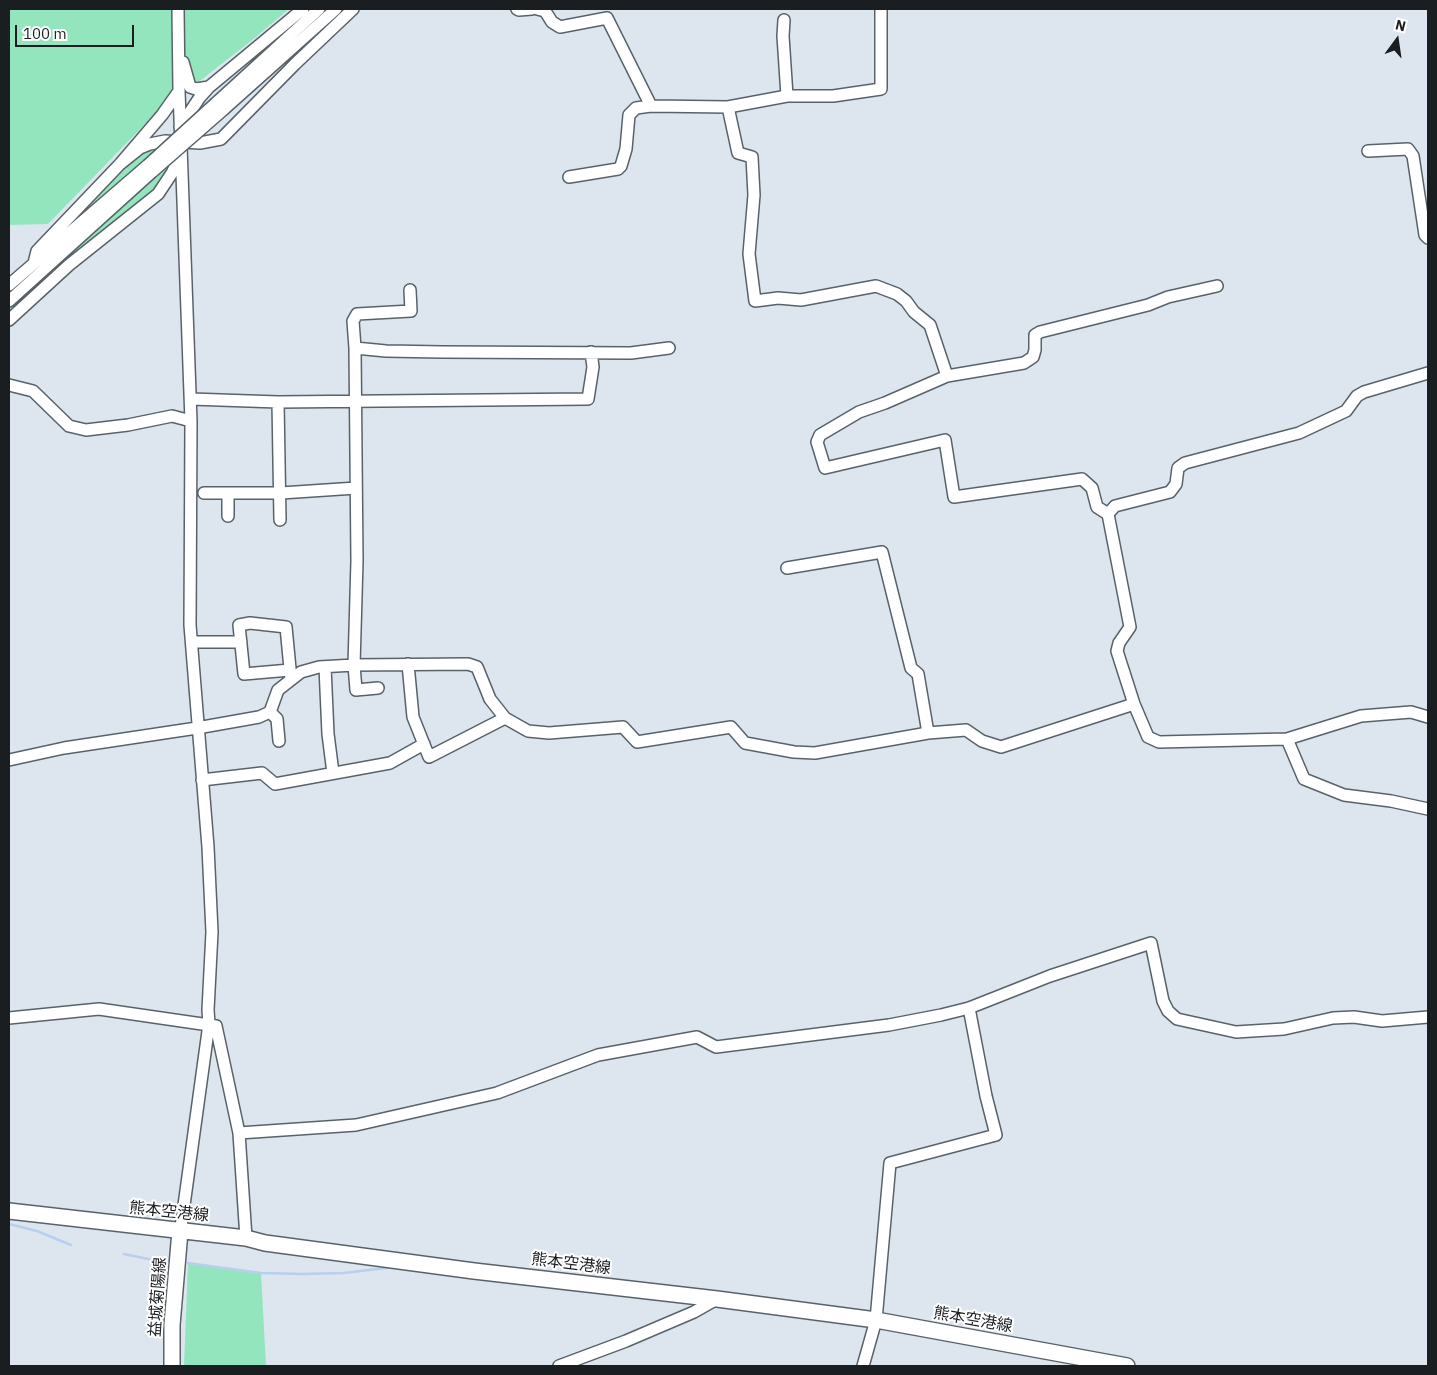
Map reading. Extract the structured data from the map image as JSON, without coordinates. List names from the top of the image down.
{
  "streets": {
    "main road": ["熊本空港線", "益城菊陽線"]
  },
  "crossings": [
    ["熊本空港線", "益城菊陽線"]
  ],
  "scale_bar": "100 m",
  "north": "top"
}
